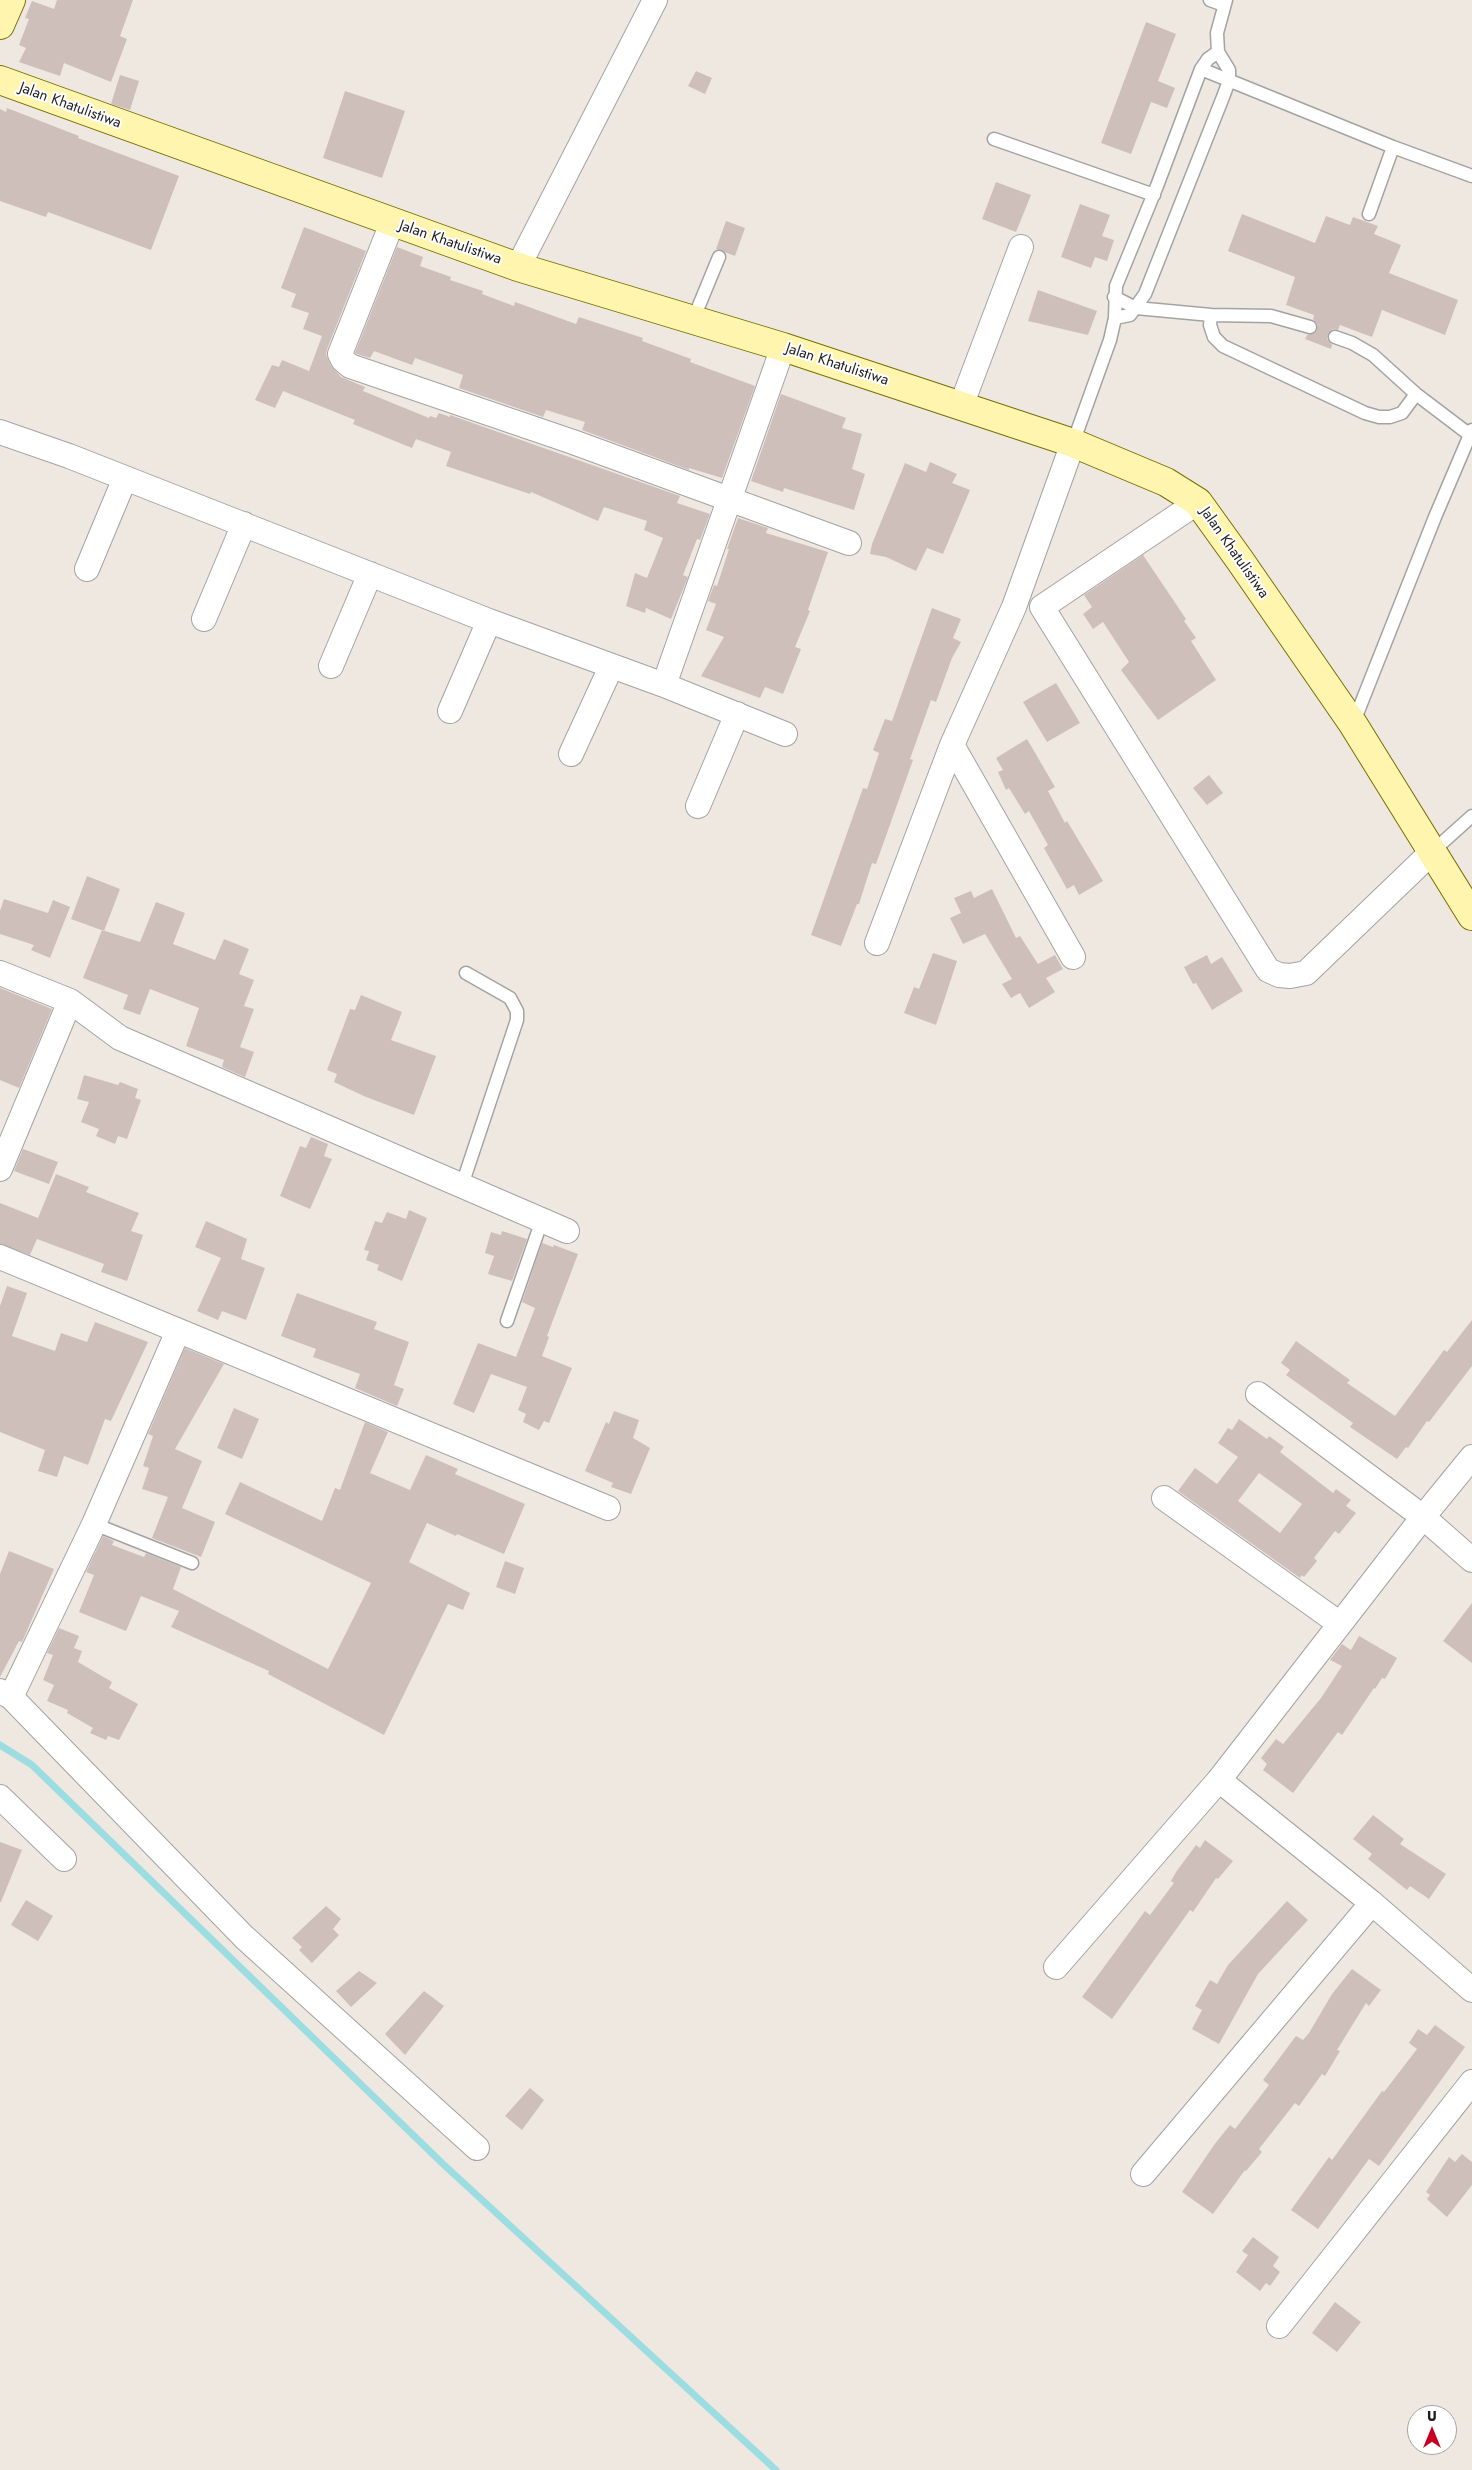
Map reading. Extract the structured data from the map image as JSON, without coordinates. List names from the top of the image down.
{
  "streets": {
    "street": ["Jalan Khatulistiwa"]
  },
  "north": "top"
}
